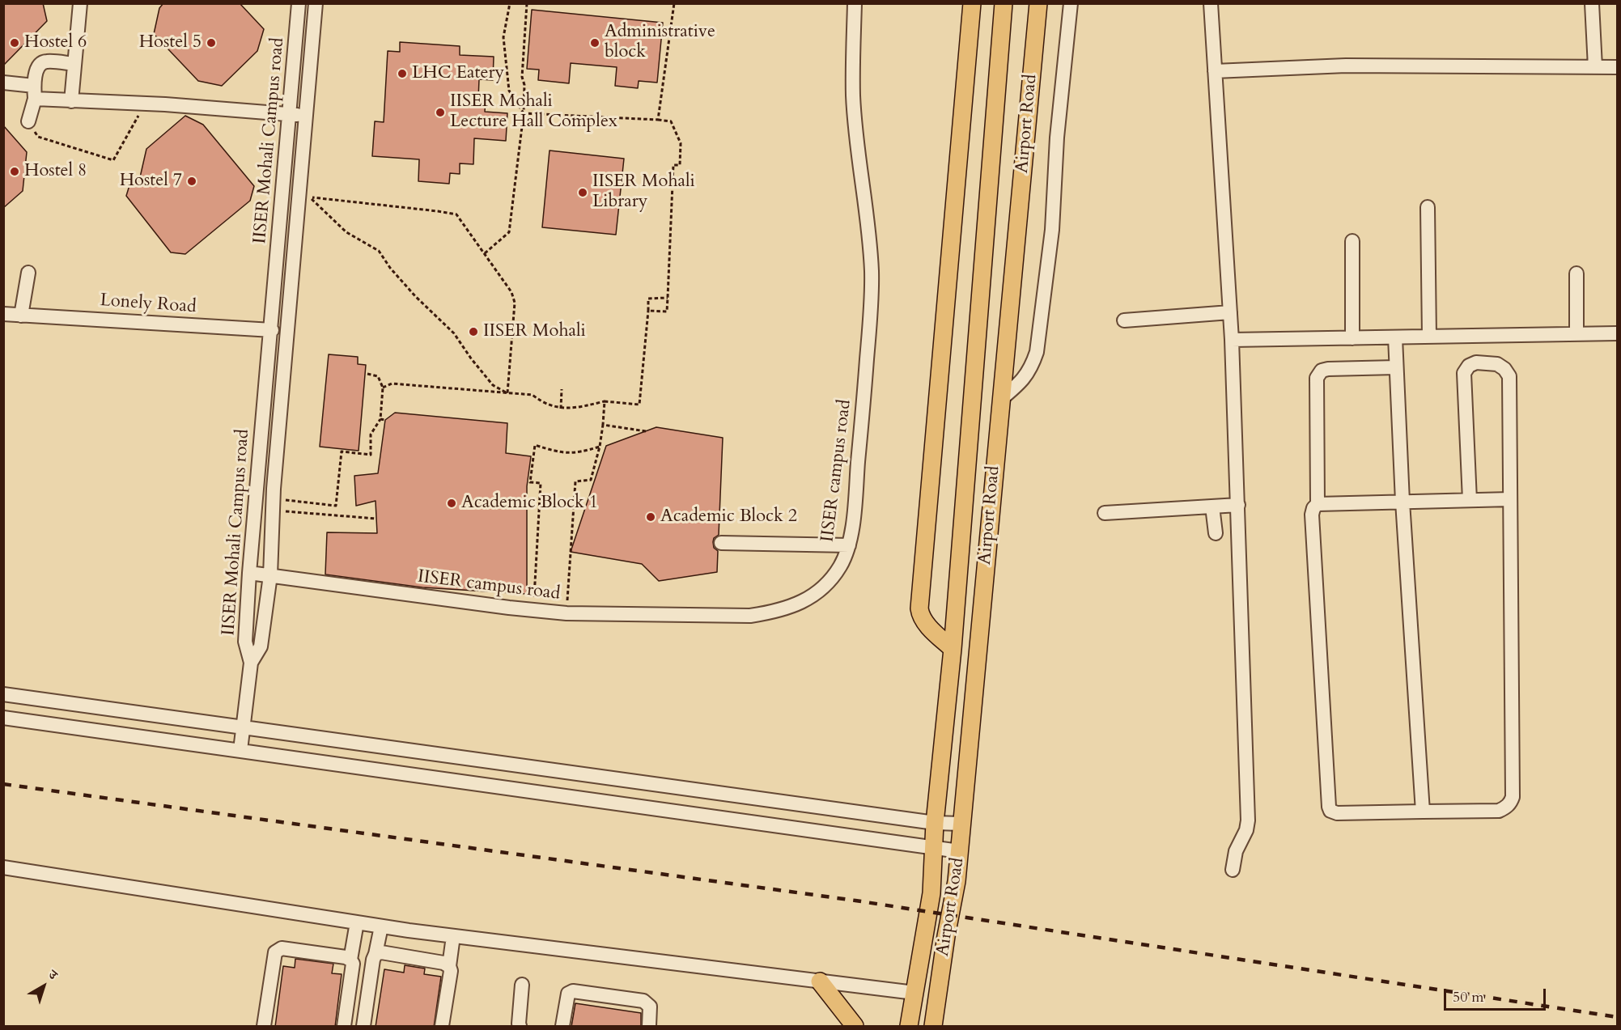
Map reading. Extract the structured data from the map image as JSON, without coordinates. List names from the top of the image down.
{
  "streets": {
    "main road": ["Airport Road"],
    "street": ["IISER Mohali Campus road", "Lonely Road", "IISER campus road"]
  },
  "crossings": [
    ["IISER Mohali Campus road", "Lonely Road"],
    ["IISER Mohali Campus road", "IISER campus road"]
  ],
  "places": [
    "Hostel 6",
    "Hostel 5",
    "Administrative block",
    "LHC Eatery",
    "IISER Mohali Lecture Hall Complex",
    "Hostel 8",
    "Hostel 7",
    "IISER Mohali Library",
    "IISER Mohali",
    "Academic Block 1",
    "Academic Block 2"
  ],
  "scale_bar": "50 m",
  "north": "top right"
}
